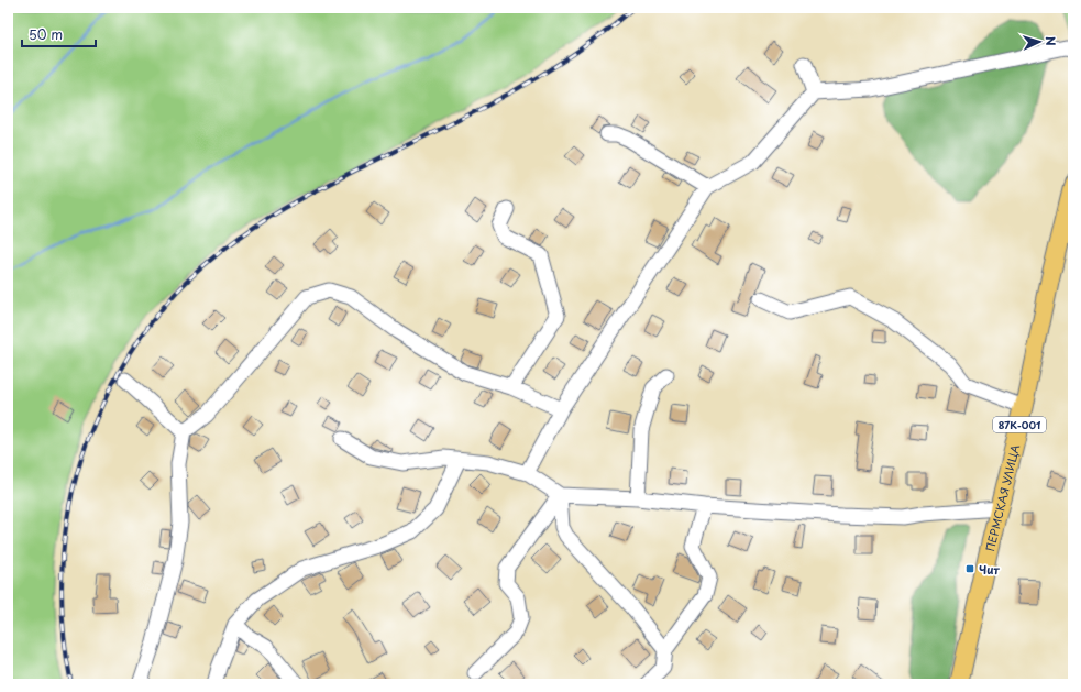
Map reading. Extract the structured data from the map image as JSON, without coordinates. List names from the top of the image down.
{
  "streets": {
    "main road": ["87К-001", "ПЕРМСКАЯ УЛИЦА"]
  },
  "places": {
    "transit": ["Чит"]
  },
  "scale_bar": "50 m",
  "north": "right"
}
